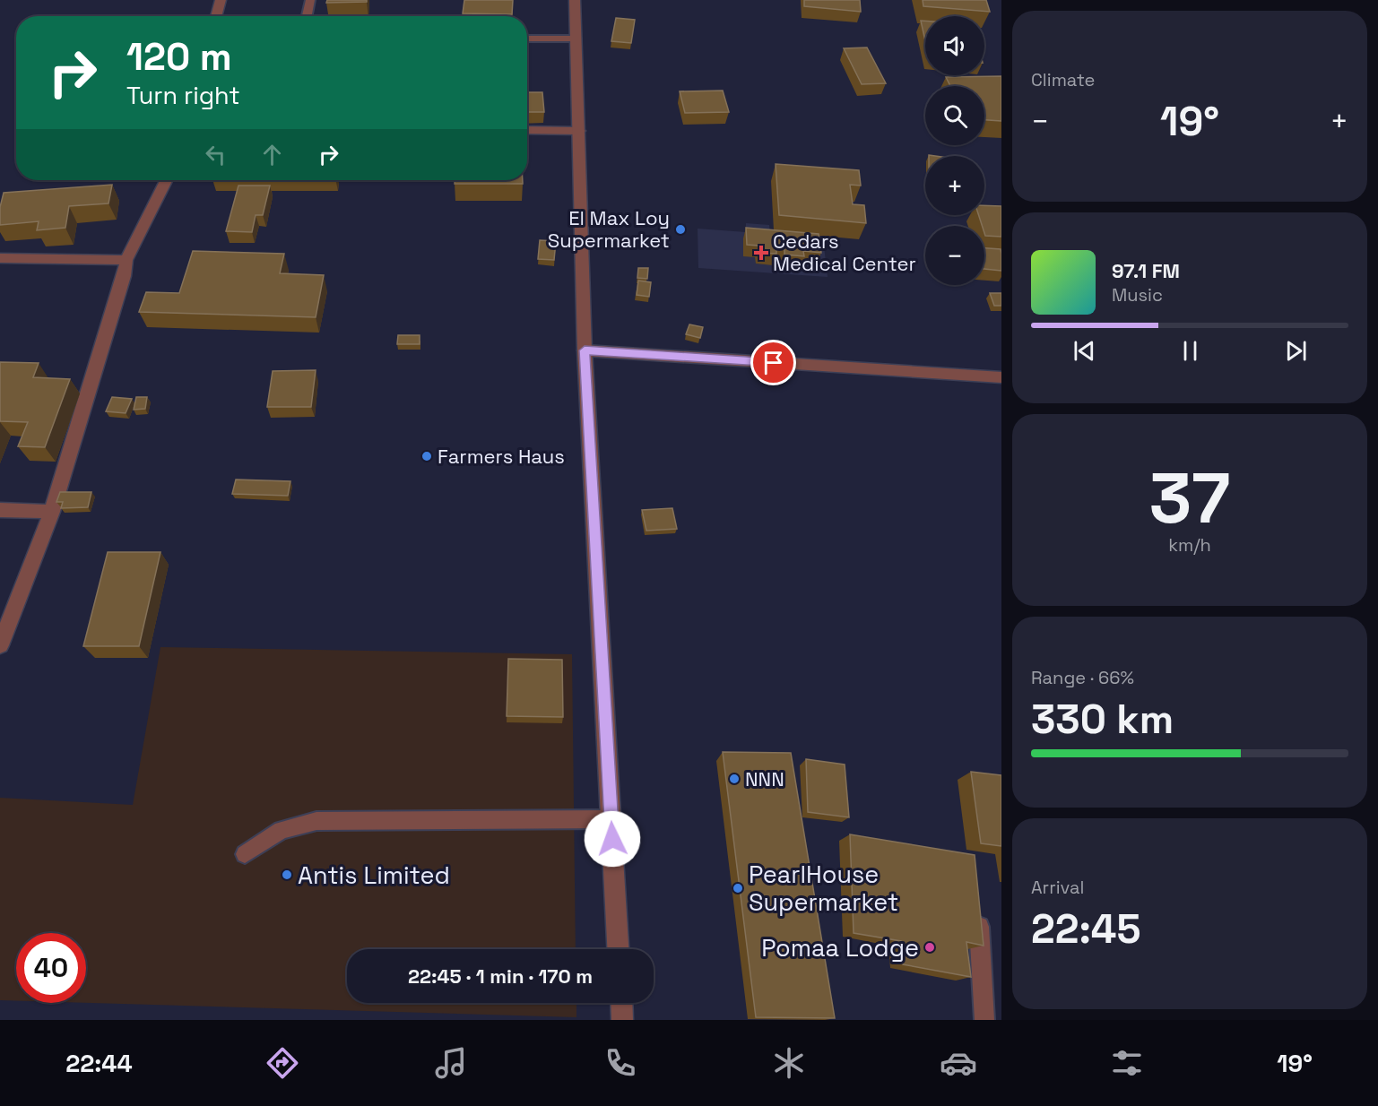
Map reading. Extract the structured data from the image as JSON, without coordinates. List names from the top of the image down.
{
  "places": {
    "other": [
      "El Max Loy Supermarket",
      "Farmers Haus",
      "NNN",
      "Antis Limited",
      "PearlHouse Supermarket",
      "Pomaa Lodge"
    ],
    "health": ["Cedars Medical Center"]
  },
  "page": {
    "tile": [
      "Climate",
      ["37", "km/h"],
      ["Range · 66%", "330 km"],
      ["Arrival", "22:45"]
    ],
    "map_buttons": ["+", "−"],
    "turn": ["120 m", "Turn right"],
    "heat": ["−", "19°", "+"],
    "song": ["97.1 FM", "Music"],
    "limit": "40",
    "trip": "22:45 · 1 min · 170 m",
    "tabs": ["22:44", "19°"]
  }
}
